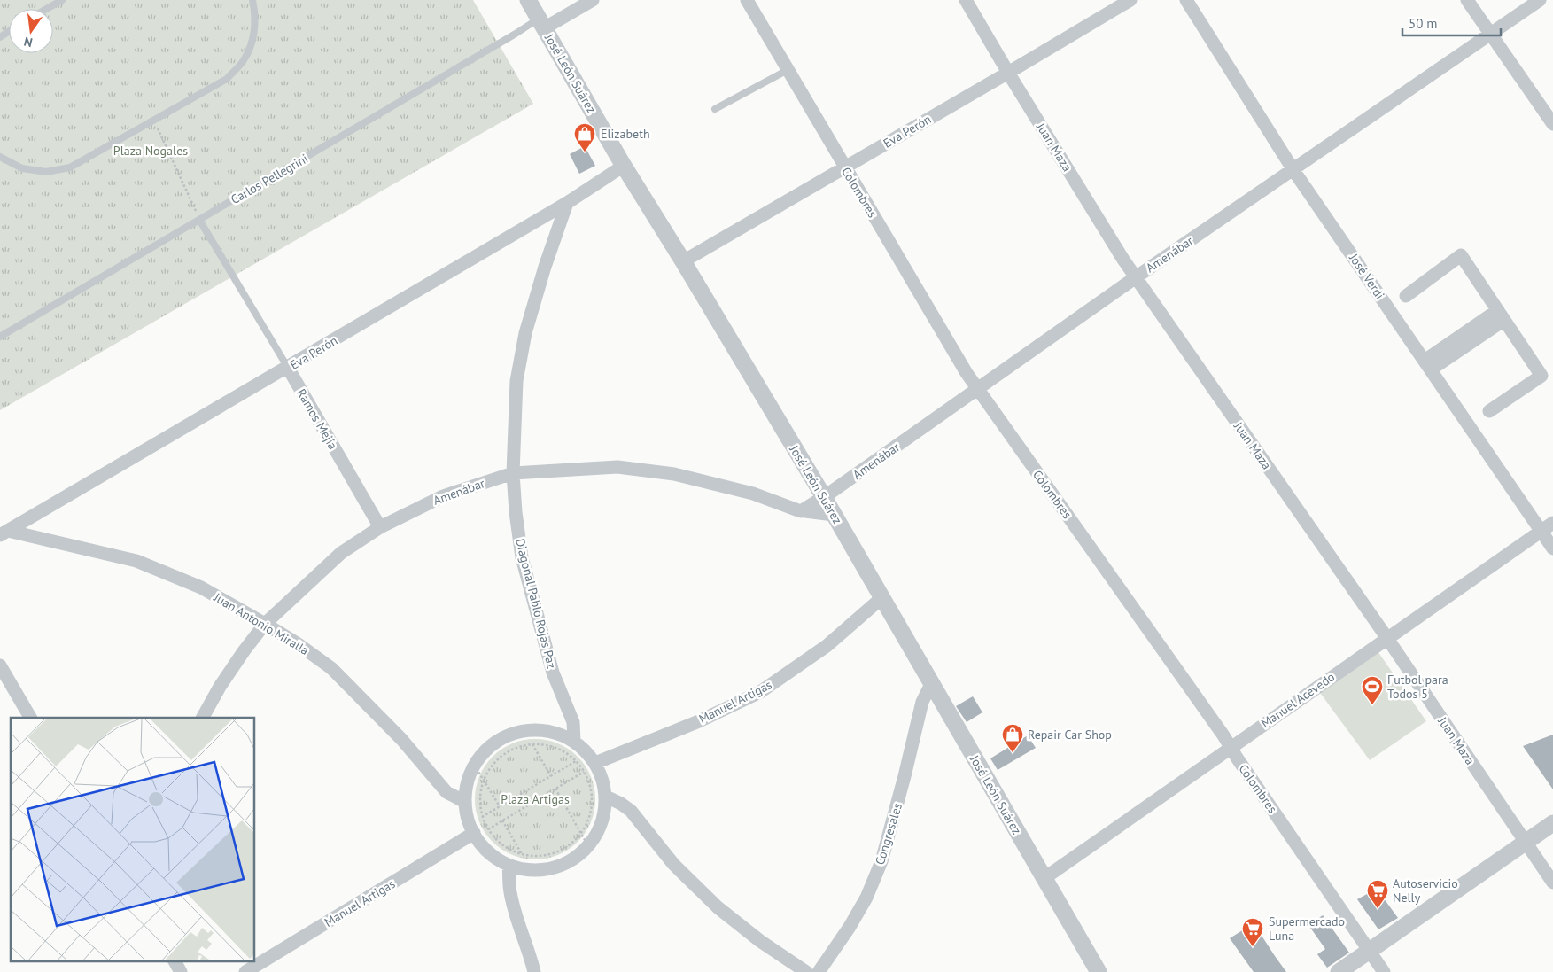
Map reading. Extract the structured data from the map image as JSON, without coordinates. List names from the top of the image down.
{
  "streets": {
    "street": [
      "José León Suárez",
      "Eva Perón",
      "Juan Maza",
      "Carlos Pellegrini",
      "Colombres",
      "Amenábar",
      "José Verdi",
      "Ramos Mejía",
      "Diagonal Pablo Rojas Paz",
      "Juan Antonio Miralla",
      "Manuel Acevedo",
      "Manuel Artigas",
      "Congresales"
    ]
  },
  "crossings": [
    ["José León Suárez", "Eva Perón"],
    ["José León Suárez", "Carlos Pellegrini"],
    ["José León Suárez", "Amenábar"],
    ["José León Suárez", "Manuel Acevedo"],
    ["José León Suárez", "Manuel Artigas"],
    ["José León Suárez", "Congresales"],
    ["Eva Perón", "Juan Maza"],
    ["Eva Perón", "Colombres"],
    ["Eva Perón", "Ramos Mejía"],
    ["Eva Perón", "Diagonal Pablo Rojas Paz"],
    ["Eva Perón", "Juan Antonio Miralla"],
    ["Juan Maza", "Amenábar"],
    ["Juan Maza", "Manuel Acevedo"],
    ["Carlos Pellegrini", "Ramos Mejía"],
    ["Colombres", "Amenábar"],
    ["Colombres", "Manuel Acevedo"],
    ["Amenábar", "José Verdi"],
    ["Amenábar", "Ramos Mejía"],
    ["Amenábar", "Diagonal Pablo Rojas Paz"],
    ["Amenábar", "Juan Antonio Miralla"],
    ["José Verdi", "Manuel Acevedo"]
  ],
  "parks": ["Plaza Nogales", "Plaza Artigas"],
  "places": {
    "shop": ["Elizabeth", "Repair Car Shop"],
    "sports": ["Futbol para Todos 5"],
    "supermarket": ["Autoservicio Nelly", "Supermercado Luna"]
  },
  "scale_bar": "50 m",
  "north": "bottom"
}
